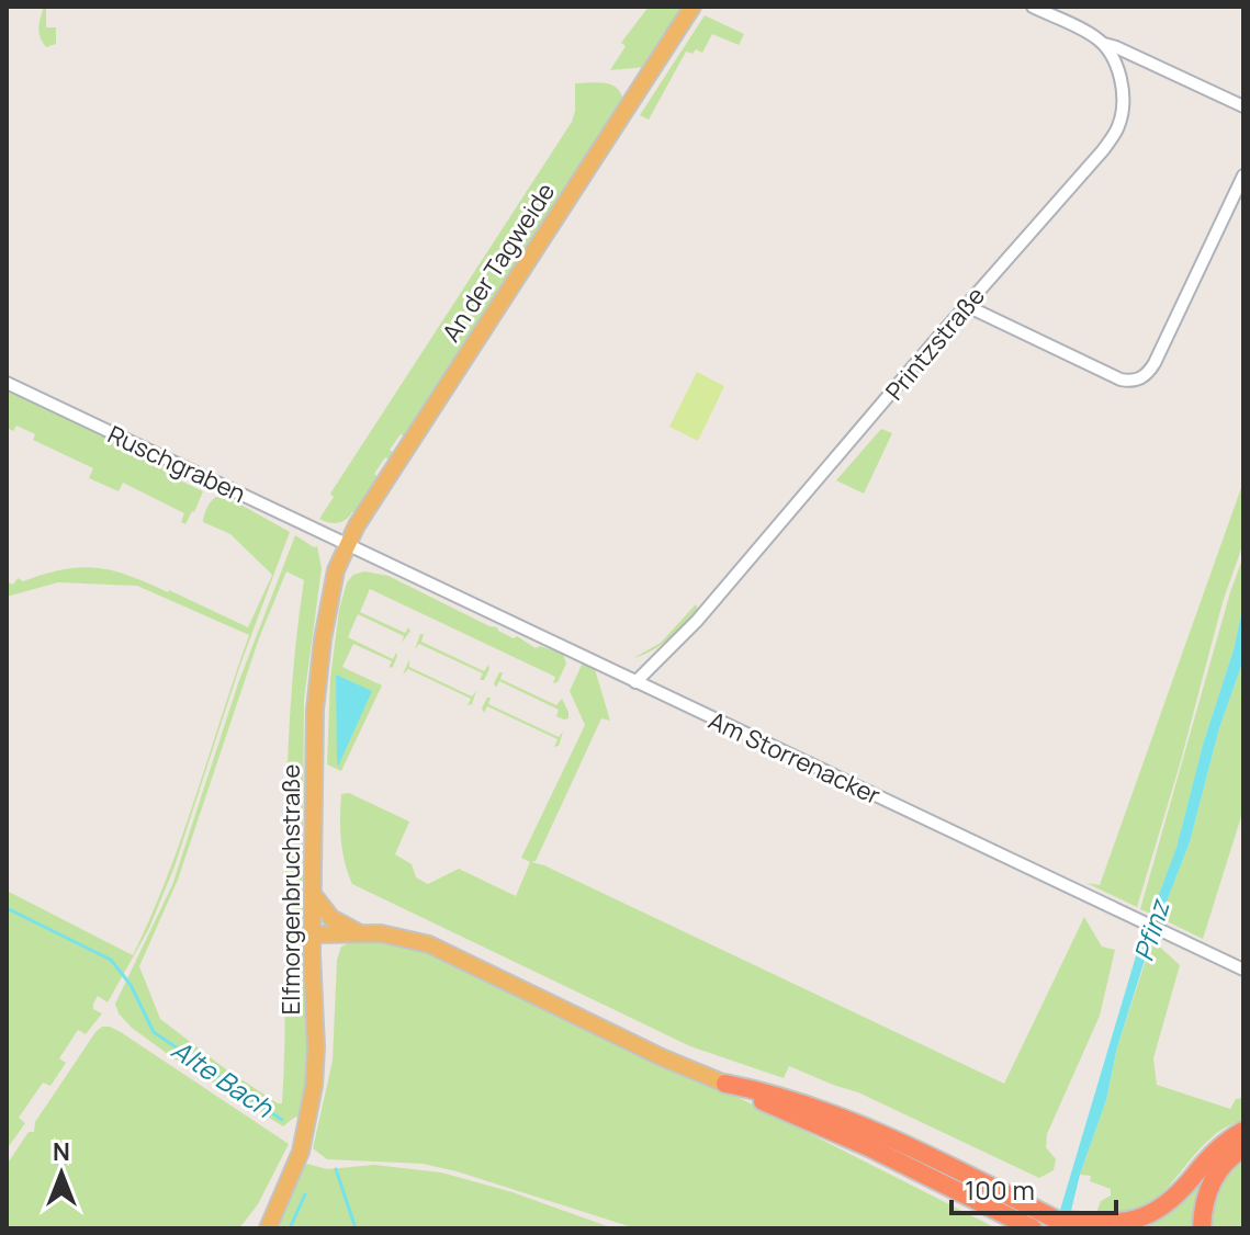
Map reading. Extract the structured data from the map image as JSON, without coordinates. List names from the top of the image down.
{
  "streets": {
    "main road": ["An der Tagweide", "Elfmorgenbruchstraße"],
    "street": ["Printzstraße", "Ruschgraben", "Am Storrenacker"]
  },
  "crossings": [
    ["An der Tagweide", "Ruschgraben"],
    ["An der Tagweide", "Am Storrenacker"],
    ["An der Tagweide", "Elfmorgenbruchstraße"],
    ["Printzstraße", "Am Storrenacker"],
    ["Ruschgraben", "Am Storrenacker"],
    ["Ruschgraben", "Elfmorgenbruchstraße"],
    ["Am Storrenacker", "Elfmorgenbruchstraße"]
  ],
  "water": ["Pfinz", "Alte Bach"],
  "scale_bar": "100 m",
  "north": "top"
}
